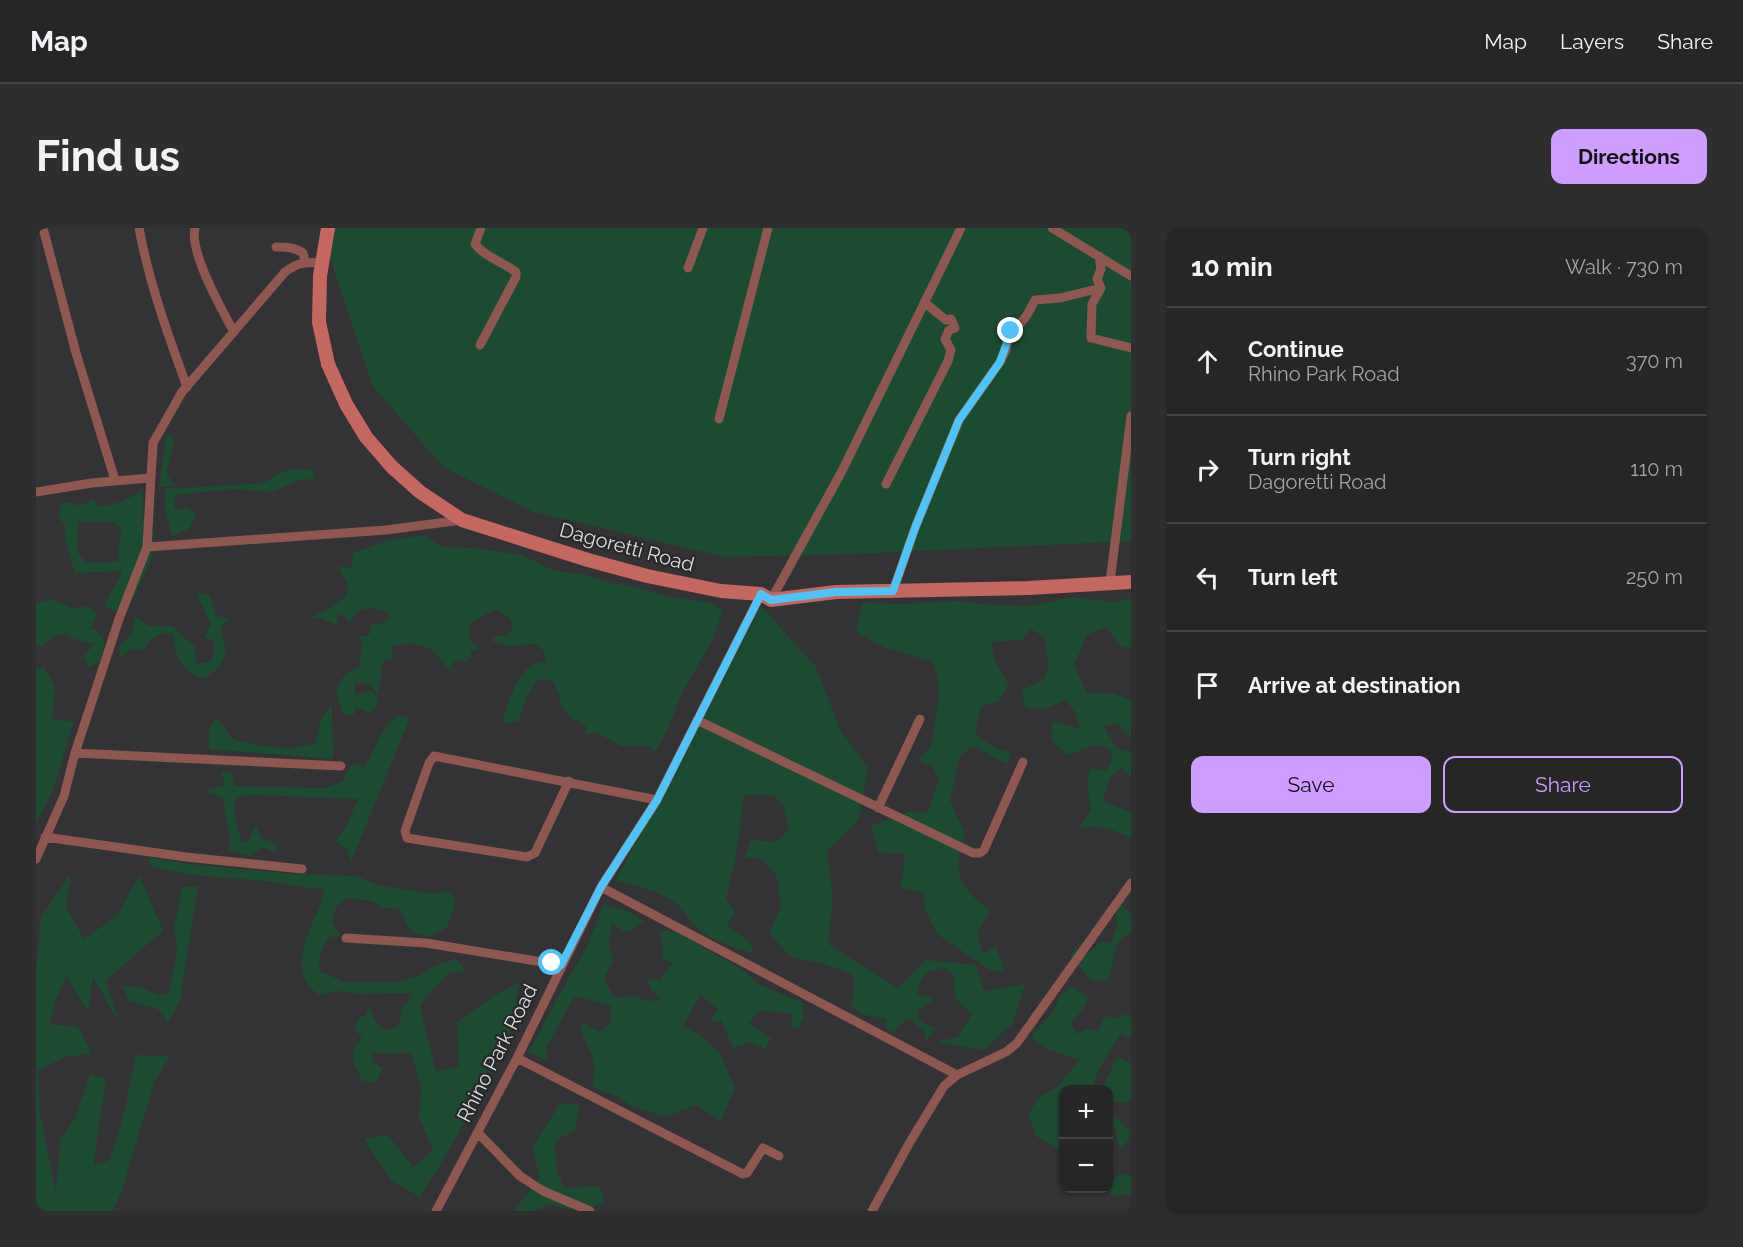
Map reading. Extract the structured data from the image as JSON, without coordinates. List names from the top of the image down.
{
  "streets": {
    "main road": ["Dagoretti Road"],
    "street": ["Rhino Park Road"]
  },
  "crossings": [
    ["Dagoretti Road", "Rhino Park Road"]
  ],
  "page": {
    "header": "Map",
    "nav": ["Map", "Layers", "Share"],
    "buttons": [
      "Directions",
      ["Save", "Share"]
    ],
    "title": "Find us",
    "heading": ["10 min", "Walk · 730 m"],
    "list": [
      ["Continue", "Rhino Park Road", "370 m"],
      ["Turn right", "Dagoretti Road", "110 m"],
      ["Turn left", "250 m"],
      "Arrive at destination"
    ],
    "map_buttons": ["+", "−"]
  }
}
